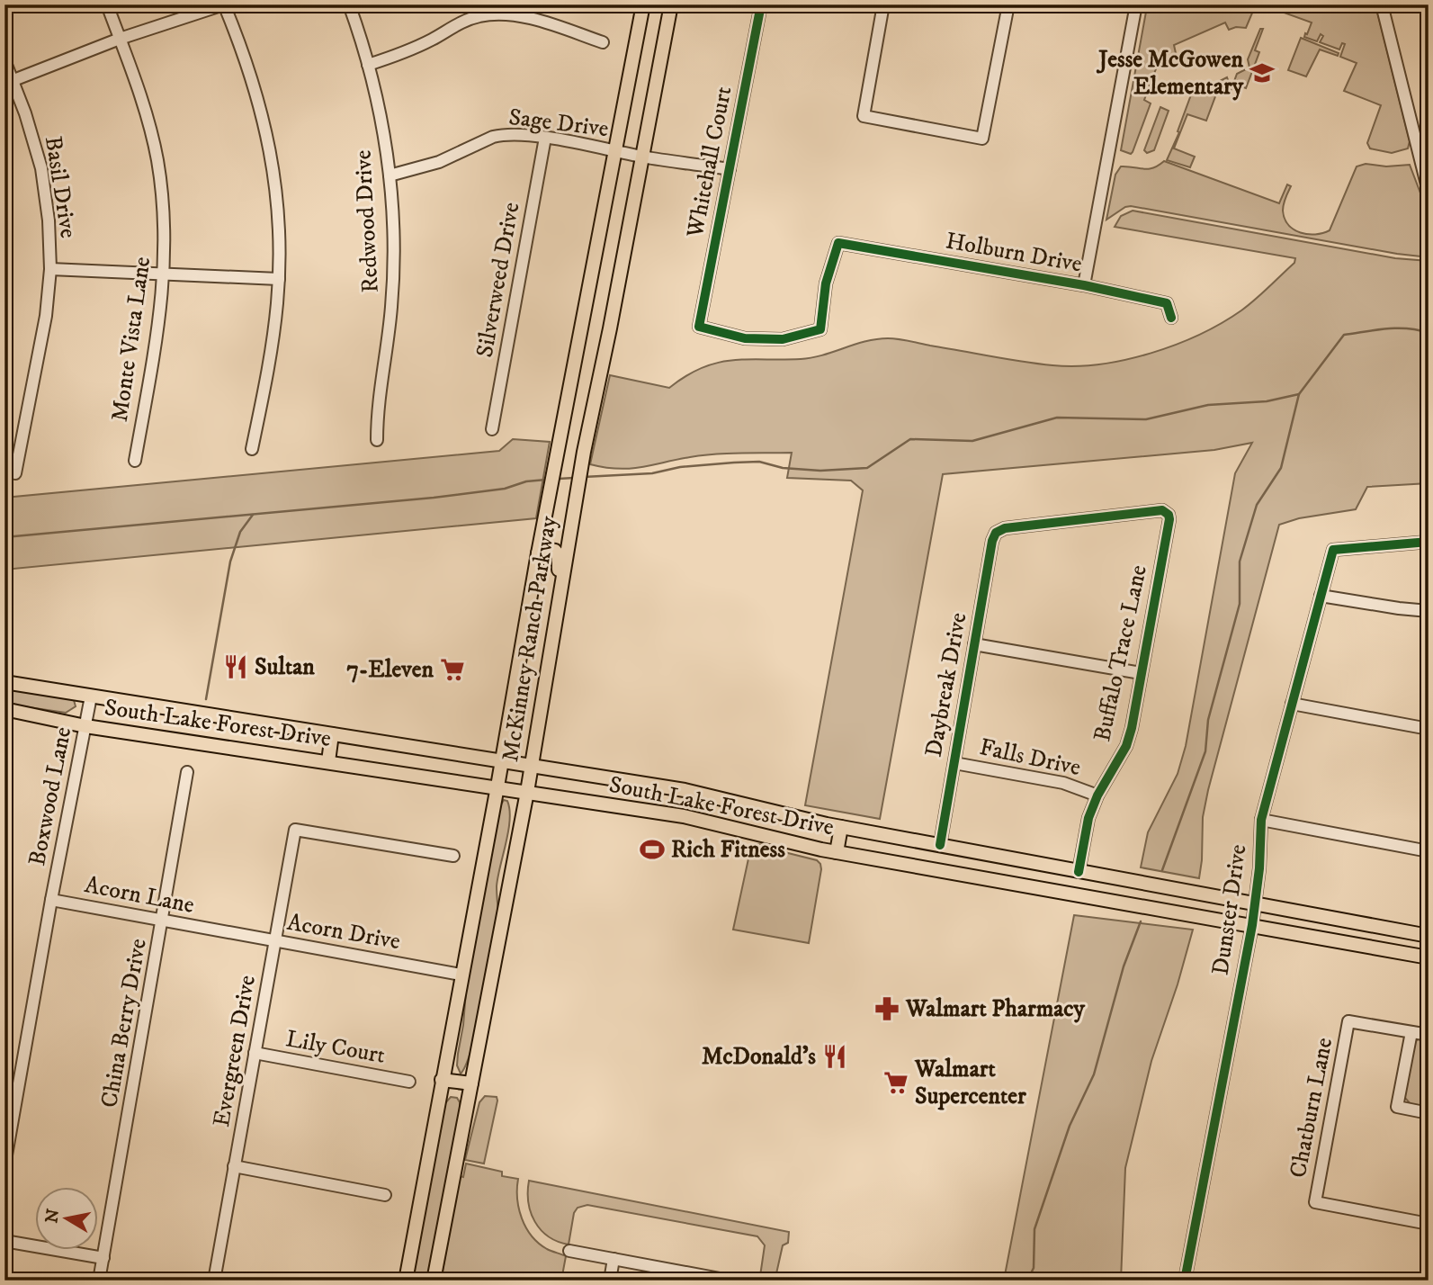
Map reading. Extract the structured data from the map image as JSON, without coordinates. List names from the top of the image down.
{
  "streets": {
    "main road": ["McKinney Ranch Parkway", "South Lake Forest Drive"],
    "street": [
      "Sage Drive",
      "Whitehall Court",
      "Basil Drive",
      "Redwood Drive",
      "Holburn Drive",
      "Silverweed Drive",
      "Monte Vista Lane",
      "Buffalo Trace Lane",
      "Daybreak Drive",
      "Falls Drive",
      "Boxwood Lane",
      "Acorn Lane",
      "Dunster Drive",
      "Acorn Drive",
      "China Berry Drive",
      "Lily Court",
      "Evergreen Drive",
      "Chatburn Lane"
    ]
  },
  "crossings": [
    ["Sage Drive", "Whitehall Court"],
    ["Sage Drive", "Redwood Drive"],
    ["Sage Drive", "Silverweed Drive"],
    ["Sage Drive", "McKinney Ranch Parkway"],
    ["Whitehall Court", "Holburn Drive"],
    ["McKinney Ranch Parkway", "South Lake Forest Drive"],
    ["McKinney Ranch Parkway", "Acorn Drive"],
    ["Buffalo Trace Lane", "Daybreak Drive"],
    ["Buffalo Trace Lane", "South Lake Forest Drive"],
    ["Buffalo Trace Lane", "Falls Drive"],
    ["Daybreak Drive", "South Lake Forest Drive"],
    ["Daybreak Drive", "Falls Drive"],
    ["South Lake Forest Drive", "Boxwood Lane"],
    ["South Lake Forest Drive", "Dunster Drive"],
    ["Boxwood Lane", "Acorn Lane"],
    ["Acorn Lane", "Acorn Drive"],
    ["Acorn Lane", "China Berry Drive"],
    ["Acorn Drive", "Evergreen Drive"],
    ["Lily Court", "Evergreen Drive"]
  ],
  "places": {
    "school or university": ["Jesse McGowen Elementary"],
    "restaurant": ["Sultan", "McDonald's"],
    "supermarket": ["7-Eleven", "Walmart Supercenter"],
    "sports": ["Rich Fitness"],
    "pharmacy": ["Walmart Pharmacy"]
  },
  "north": "left"
}
